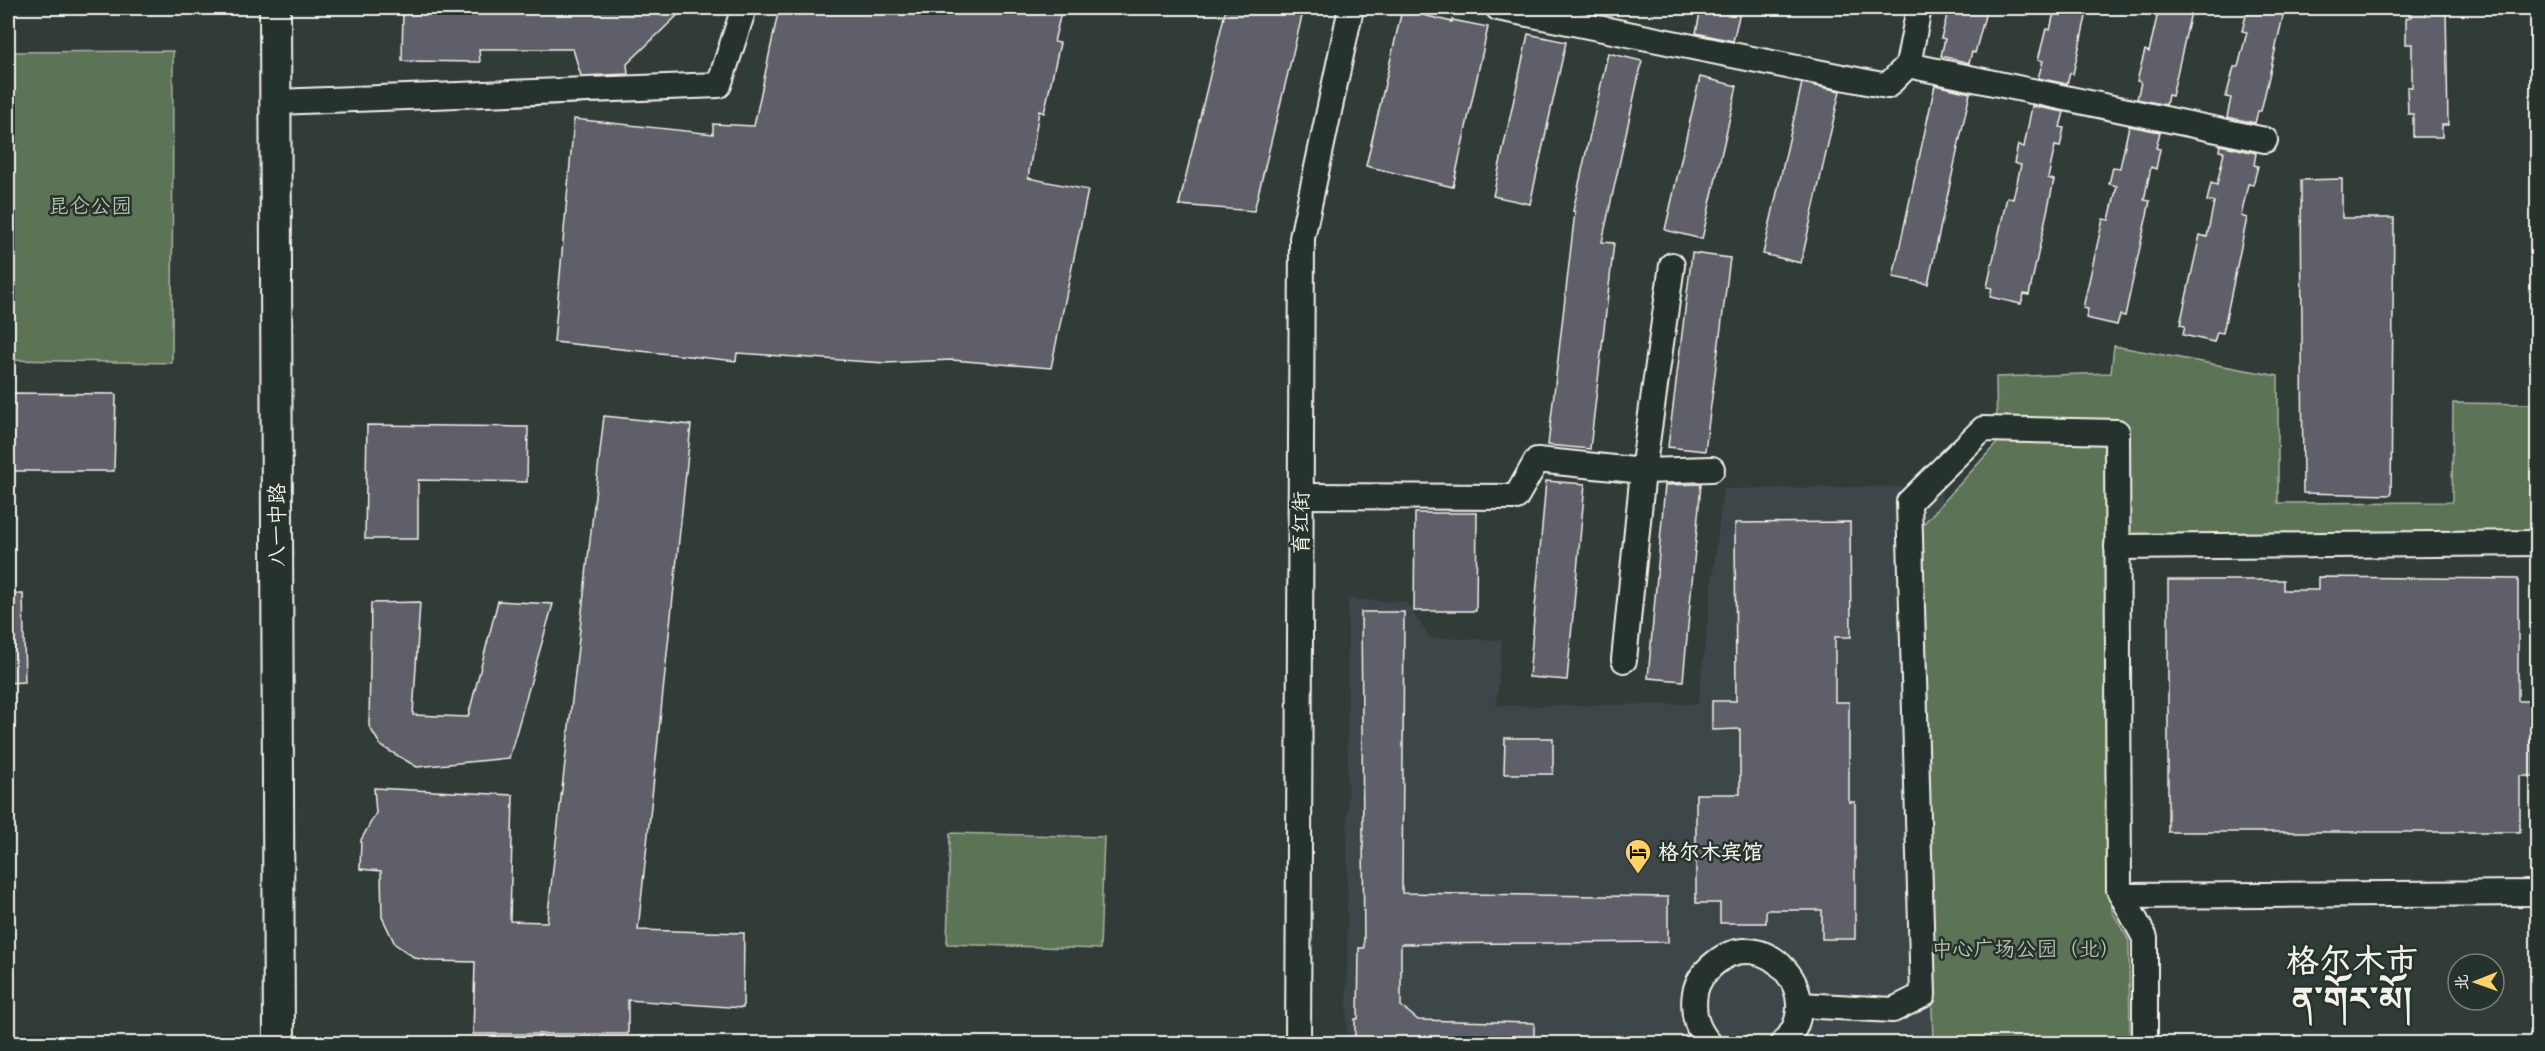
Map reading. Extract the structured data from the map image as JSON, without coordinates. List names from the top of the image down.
{
  "streets": {
    "main road": ["八一中路"],
    "street": ["育红街"]
  },
  "districts": ["格尔木市 ན་གོར་མོ།"],
  "parks": ["昆仑公园", "中心广场公园（北）"],
  "places": {
    "hotel": ["格尔木宾馆"]
  },
  "north": "left"
}
